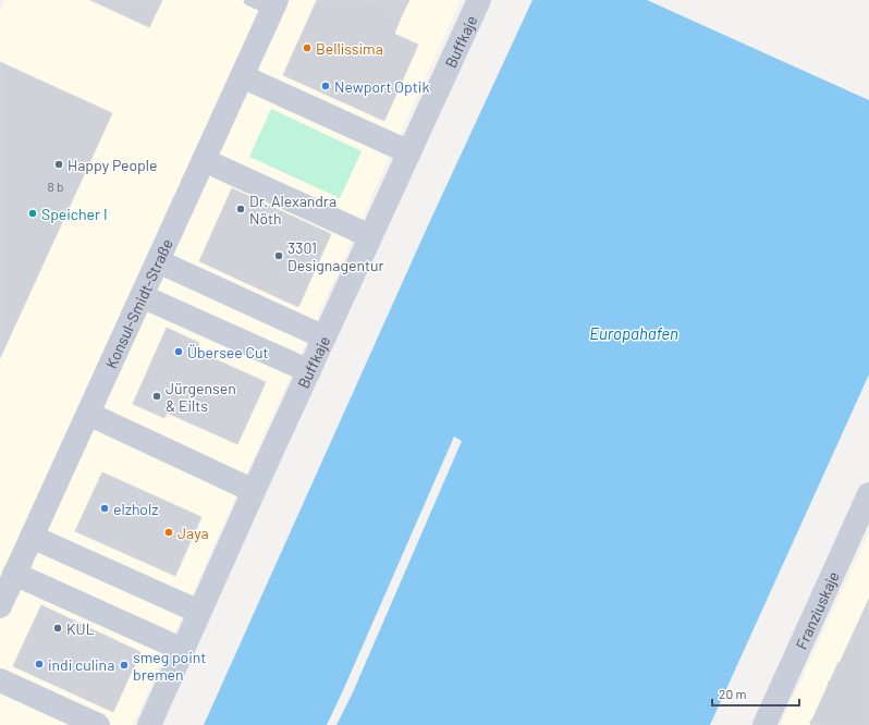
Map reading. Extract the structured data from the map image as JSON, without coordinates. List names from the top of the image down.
{
  "streets": {
    "street": ["Buffkaje", "Konsul-Smidt-Straße", "Franziuskaje"]
  },
  "water": ["Europahafen"],
  "places": [
    "Bellissima",
    "Newport Optik",
    "Happy People",
    "Dr. Alexandra Nöth",
    "Speicher I",
    "3301 Designagentur",
    "Übersee Cut",
    "Jürgensen & Eilts",
    "elzholz",
    "Jaya",
    "KUL",
    "indi culina",
    "smeg point bremen"
  ],
  "house_numbers": ["8 b"],
  "scale_bar": "20 m"
}
